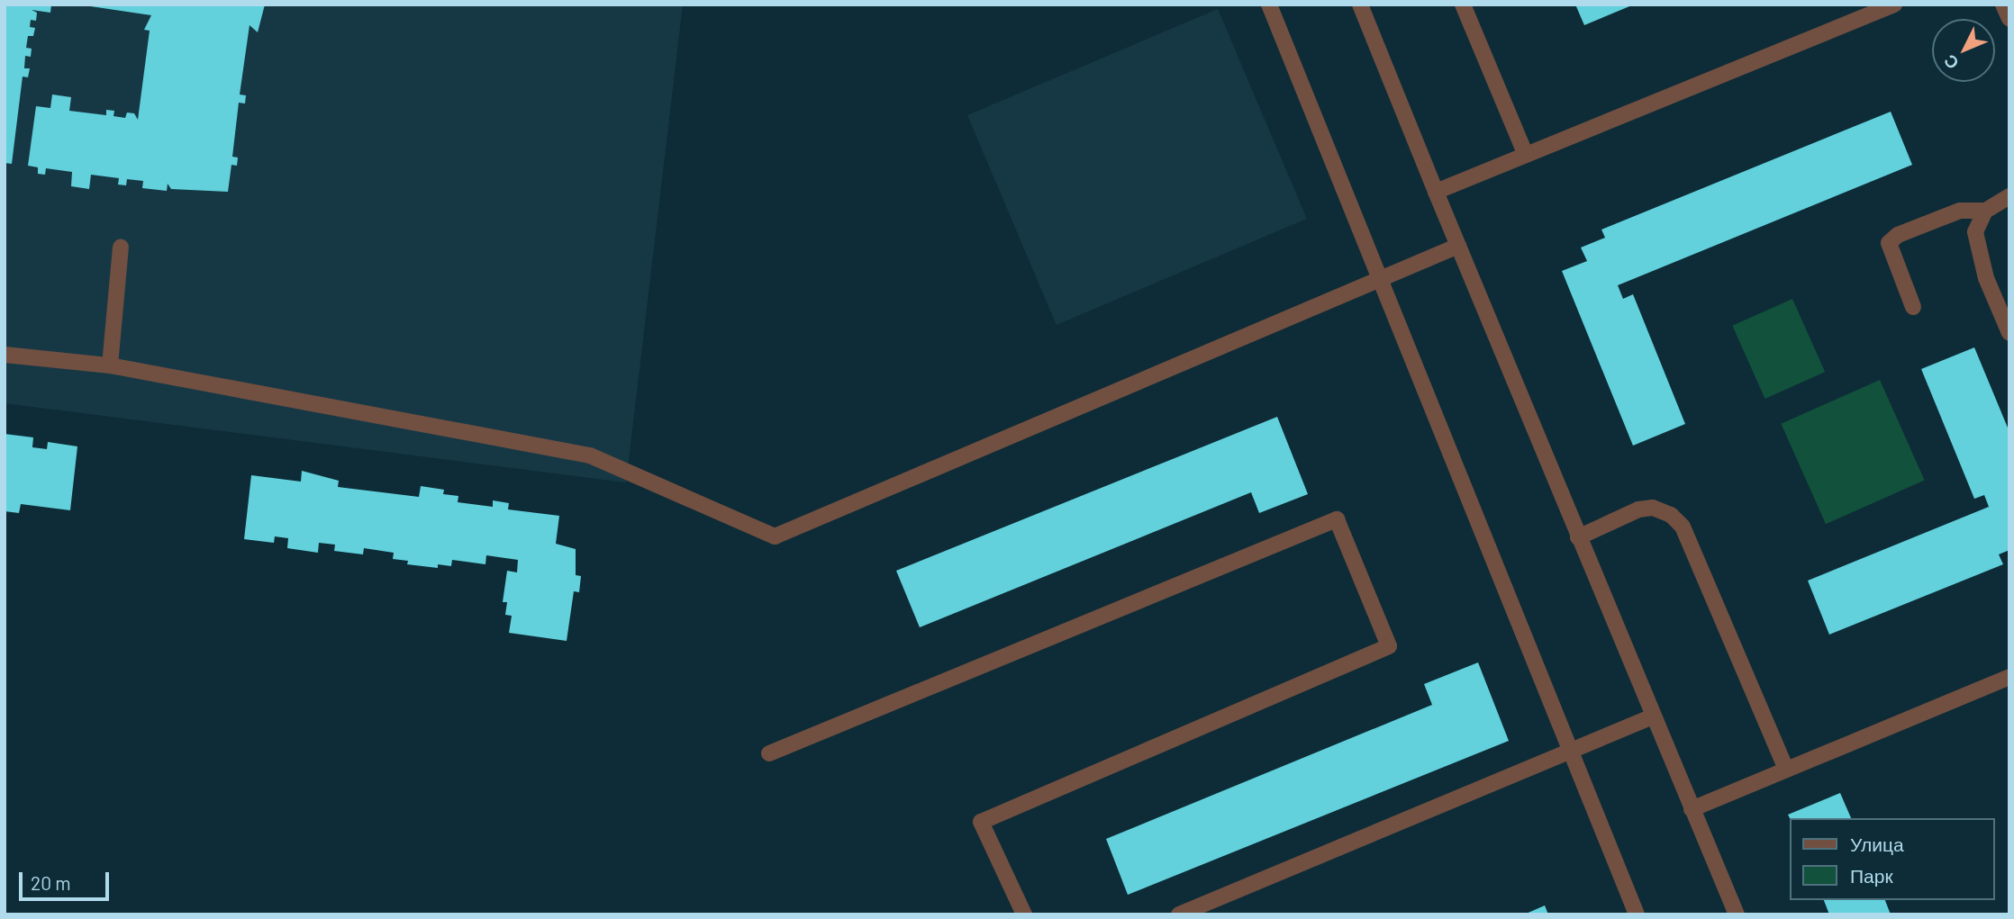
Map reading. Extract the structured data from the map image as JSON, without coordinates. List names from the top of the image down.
{
  "legend": ["Улица", "Парк"],
  "scale_bar": "20 m",
  "north": "bottom left"
}
